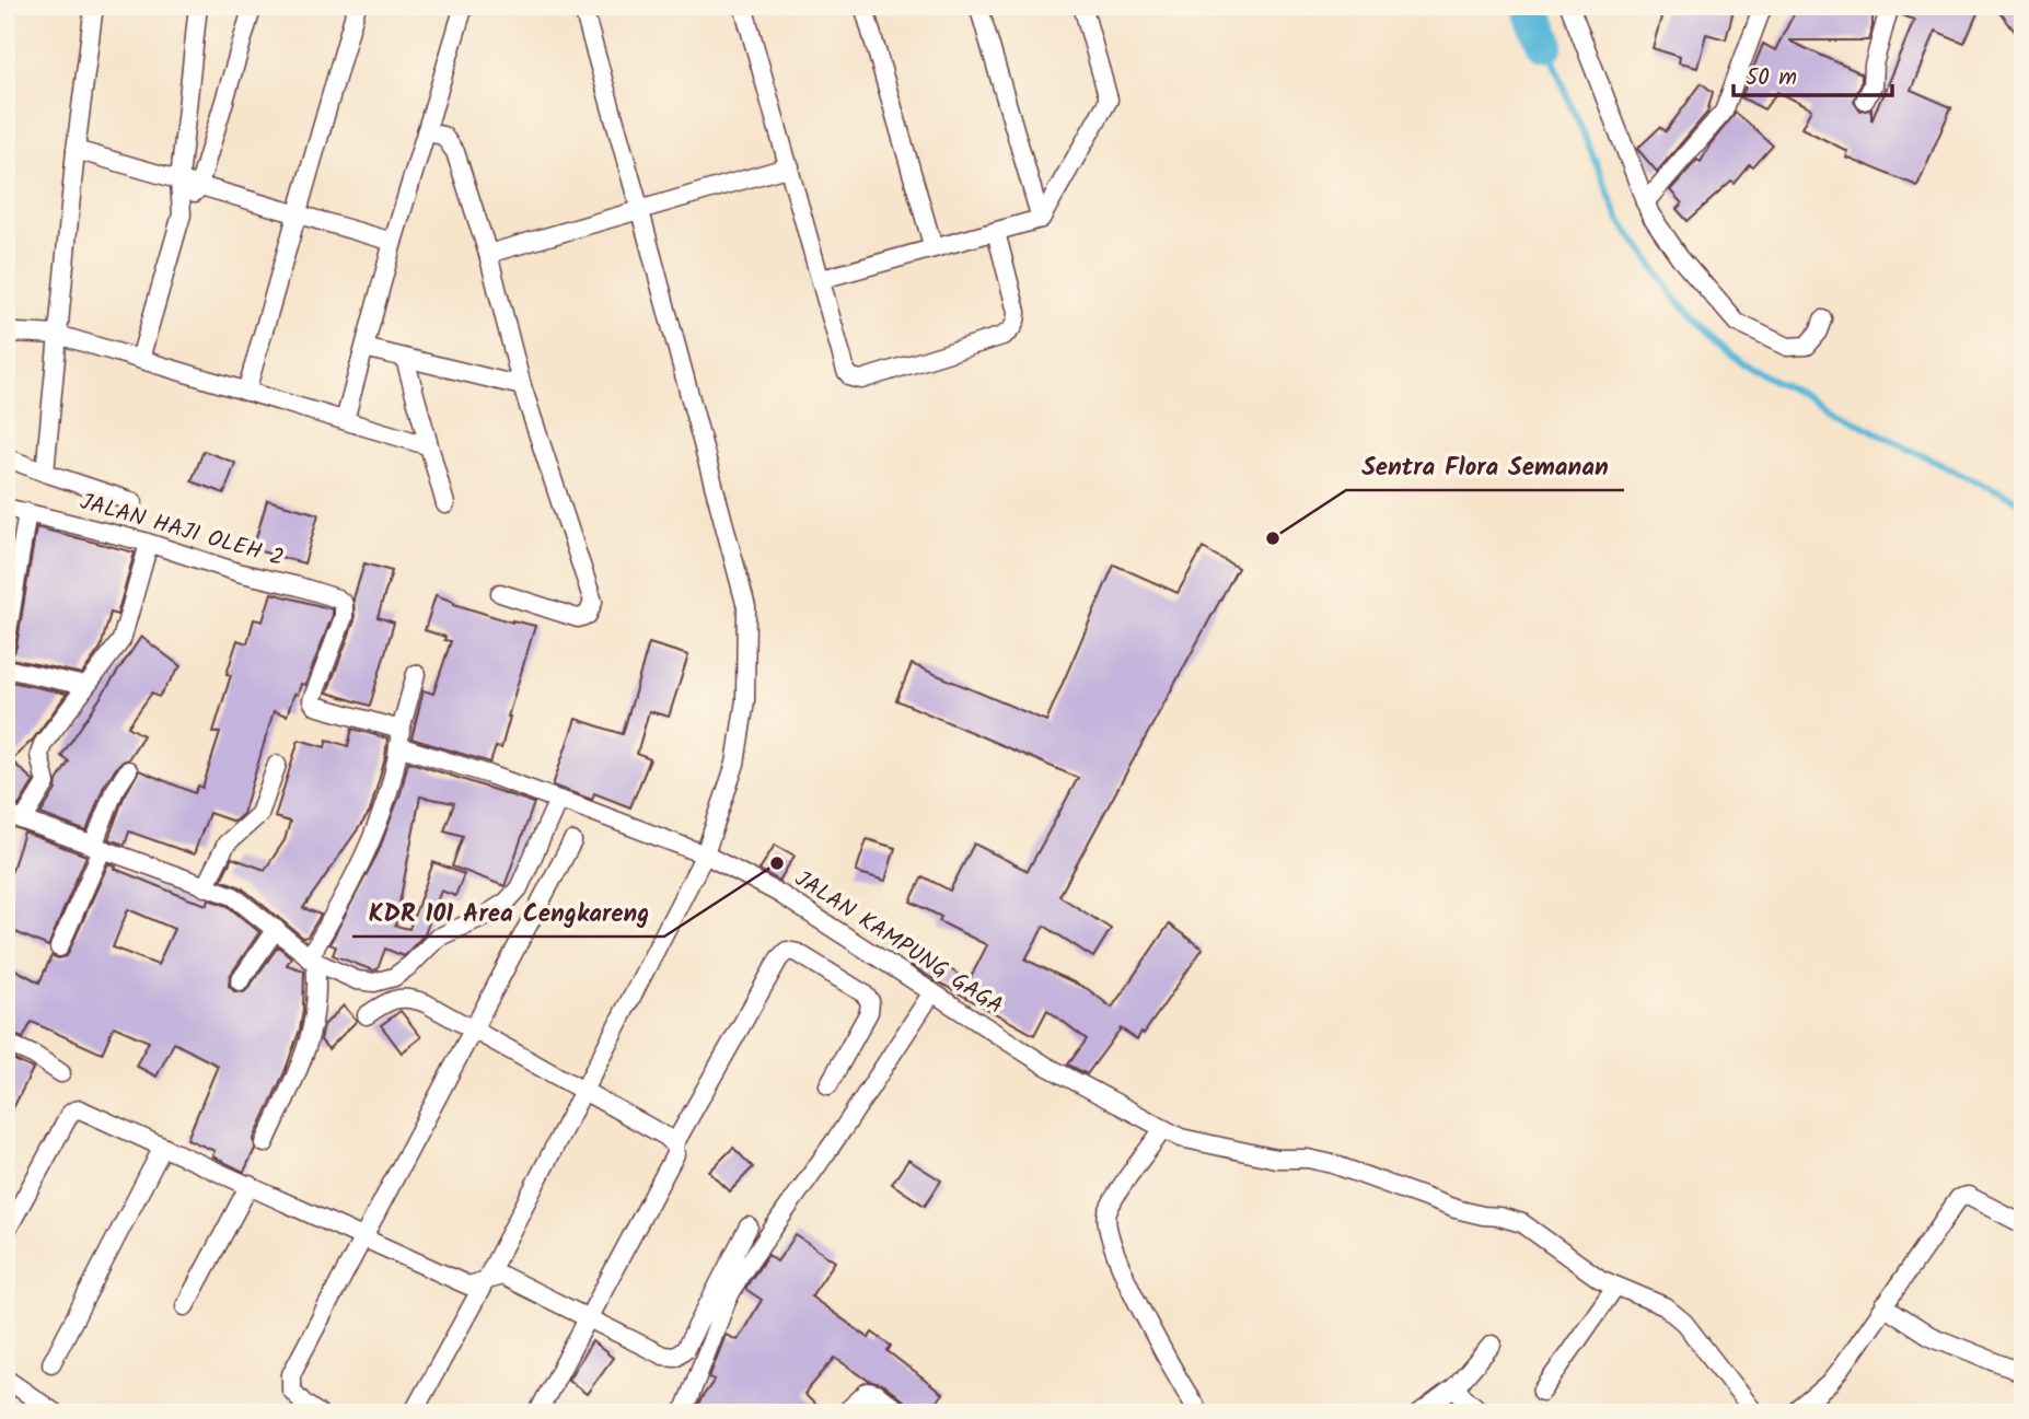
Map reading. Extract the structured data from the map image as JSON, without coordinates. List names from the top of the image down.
{
  "streets": {
    "street": ["JALAN HAJI OLEH 2", "JALAN KAMPUNG GAGA"]
  },
  "crossings": [
    ["JALAN HAJI OLEH 2", "JALAN KAMPUNG GAGA"]
  ],
  "places": ["Sentra Flora Semanan", "KDR 101 Area Cengkareng"],
  "scale_bar": "50 m"
}
